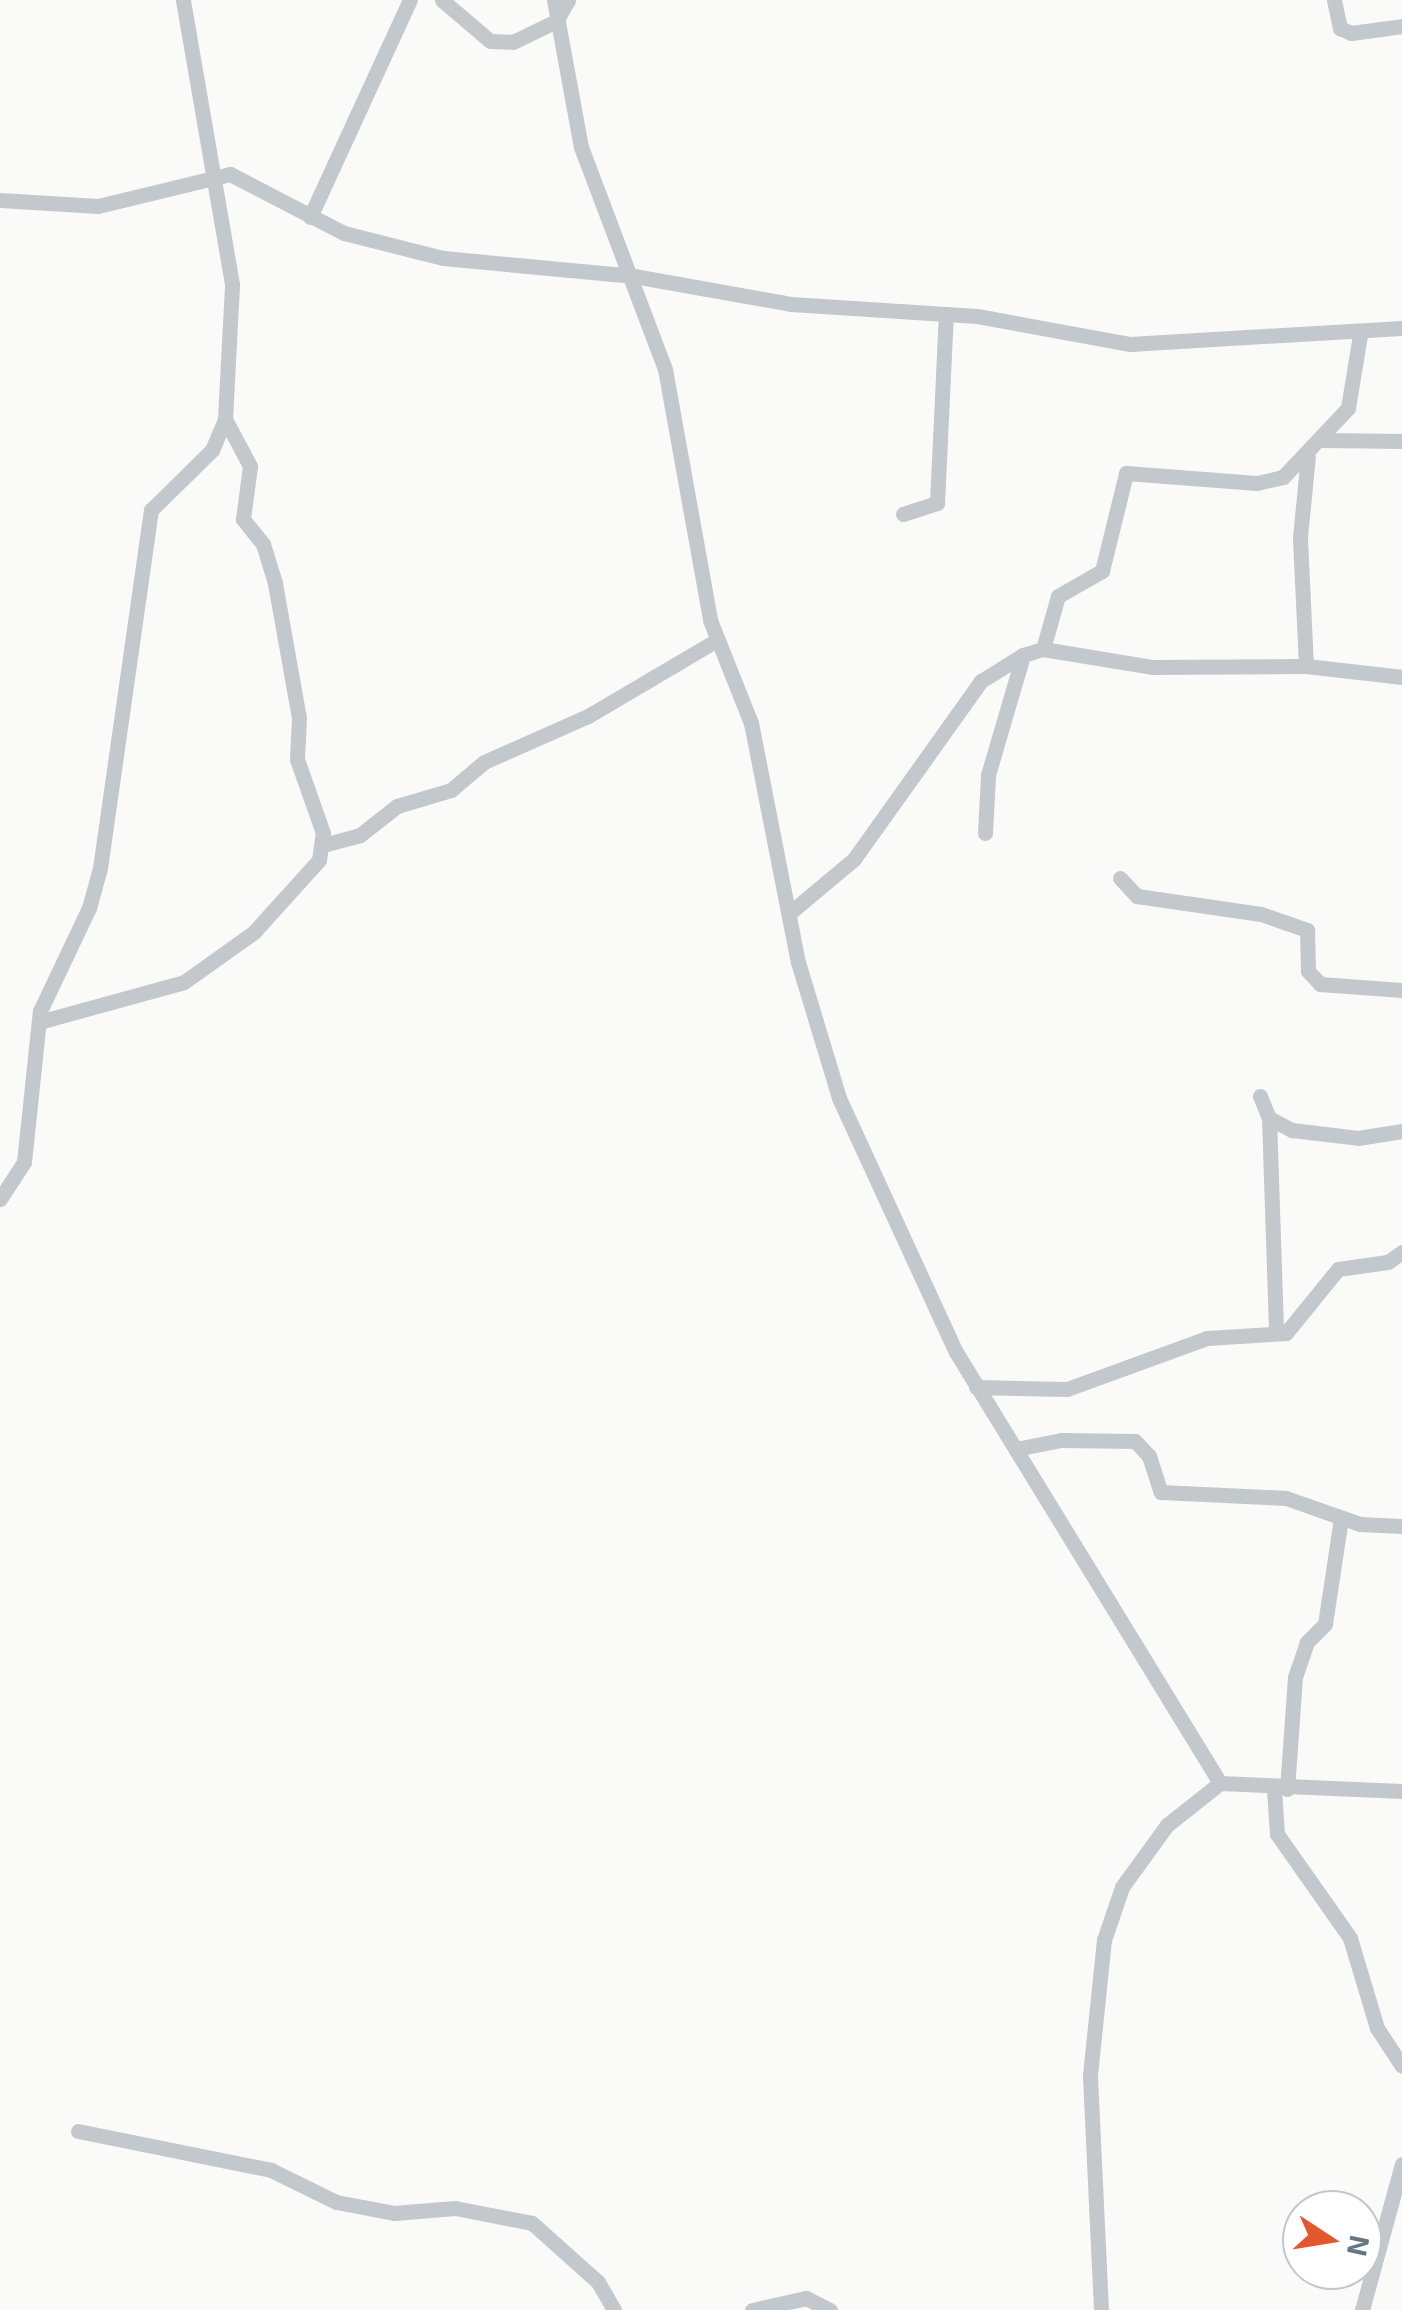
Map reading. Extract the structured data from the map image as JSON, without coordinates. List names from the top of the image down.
{
  "north": "right"
}
